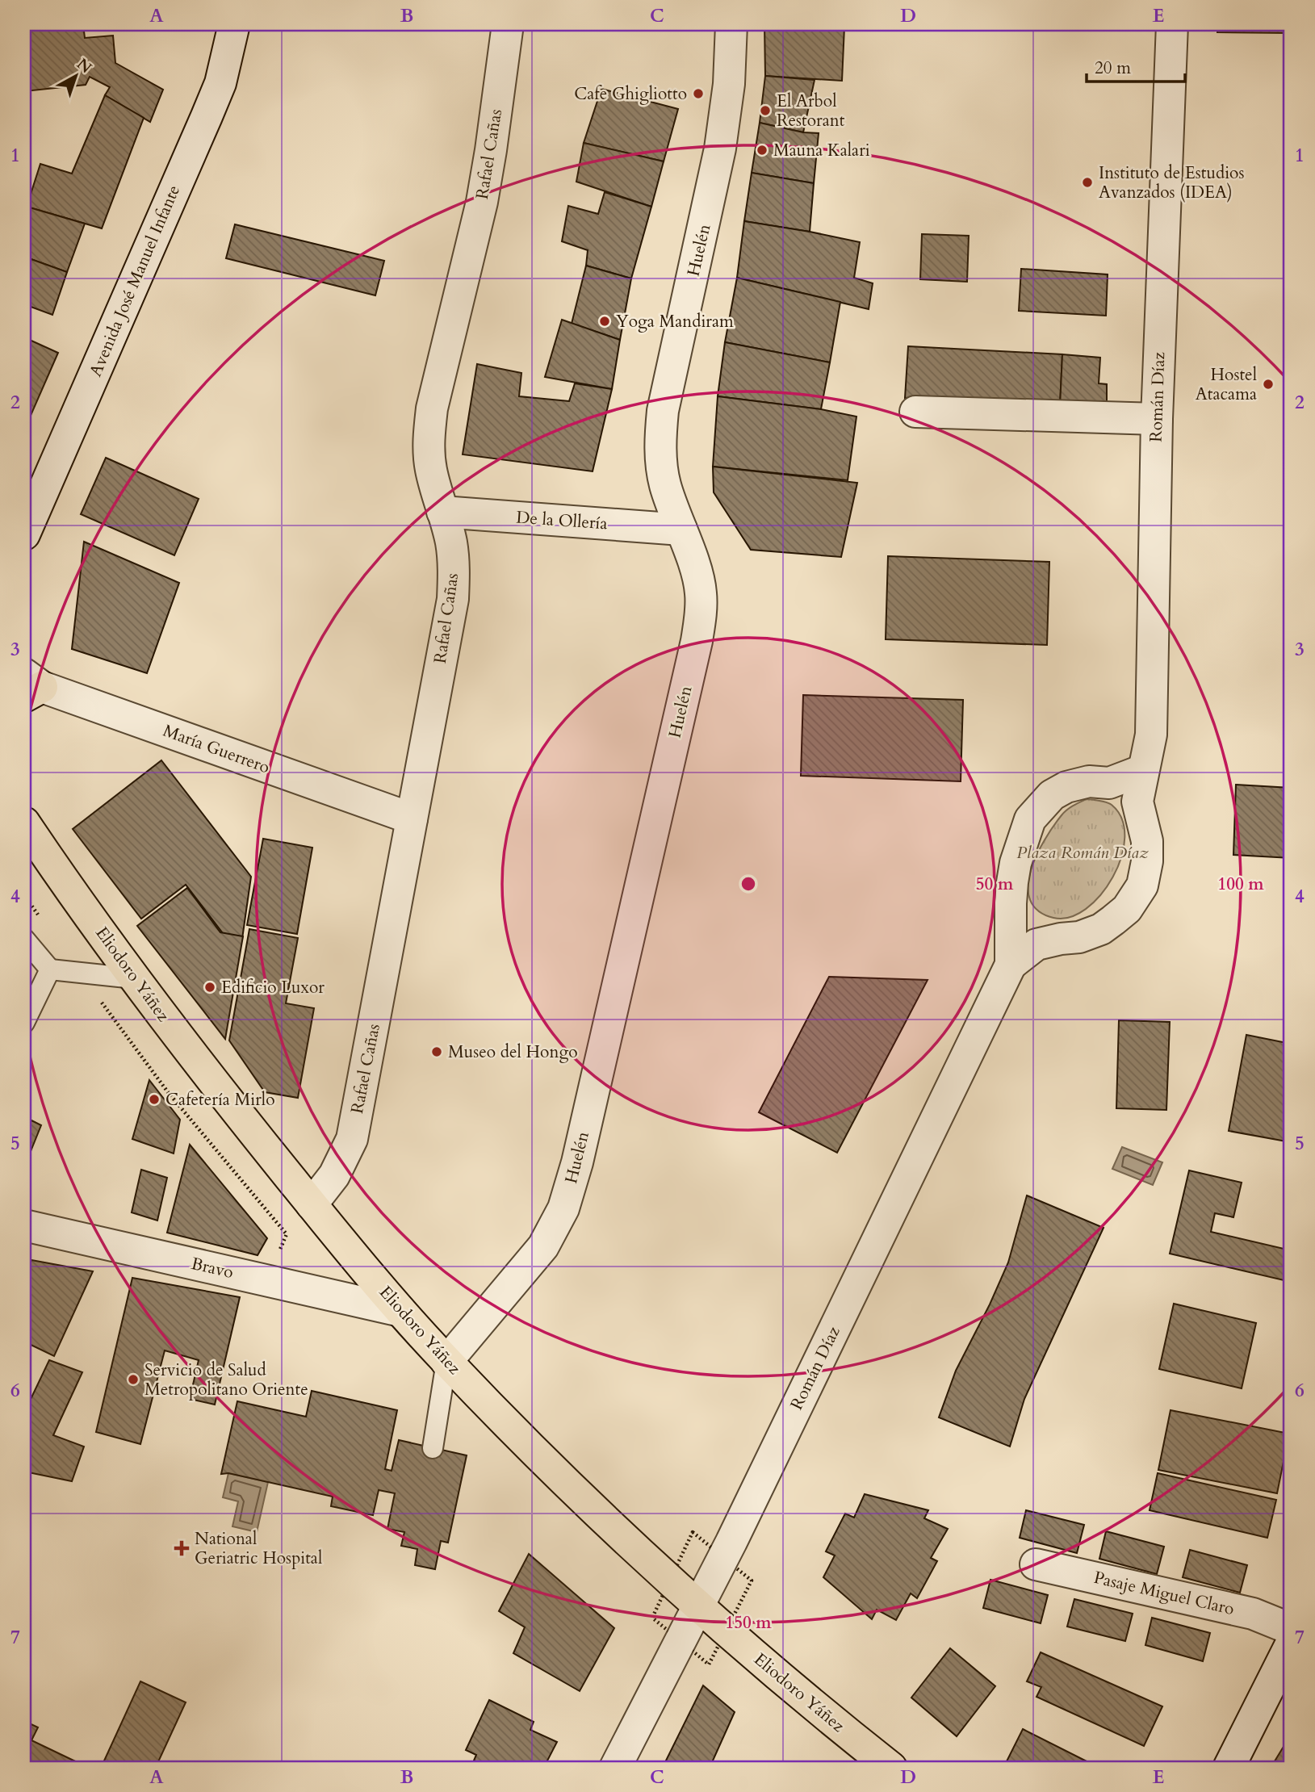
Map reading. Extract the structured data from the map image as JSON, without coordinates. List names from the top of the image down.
{
  "streets": {
    "main road": ["Eliodoro Yáñez"],
    "street": [
      "Rafael Cañas",
      "Huelén",
      "Avenida José Manuel Infante",
      "Román Díaz",
      "De la Ollería",
      "María Guerrero",
      "Bravo",
      "Pasaje Miguel Claro"
    ]
  },
  "crossings": [
    ["Rafael Cañas", "De la Ollería"],
    ["Rafael Cañas", "María Guerrero"],
    ["Rafael Cañas", "Eliodoro Yáñez"],
    ["Huelén", "De la Ollería"],
    ["Huelén", "Eliodoro Yáñez"],
    ["Román Díaz", "Eliodoro Yáñez"],
    ["Eliodoro Yáñez", "Bravo"]
  ],
  "parks": ["Plaza Román Díaz"],
  "places": {
    "other": [
      "Cafe Ghigliotto",
      "El Arbol Restorant",
      "Mauna Kalari",
      "Instituto de Estudios Avanzados (IDEA)",
      "Yoga Mandiram",
      "Hostel Atacama",
      "Edificio Luxor",
      "Museo del Hongo",
      "Cafetería Mirlo",
      "Servicio de Salud Metropolitano Oriente"
    ],
    "health": ["National Geriatric Hospital"]
  },
  "scale_bar": "20 m",
  "north": "top right",
  "grid": {
    "columns": [
      "A",
      "B",
      "C",
      "D",
      "E"
    ],
    "rows": [
      "1",
      "2",
      "3",
      "4",
      "5",
      "6",
      "7"
    ]
  },
  "rings": ["50 m", "100 m", "150 m"]
}
